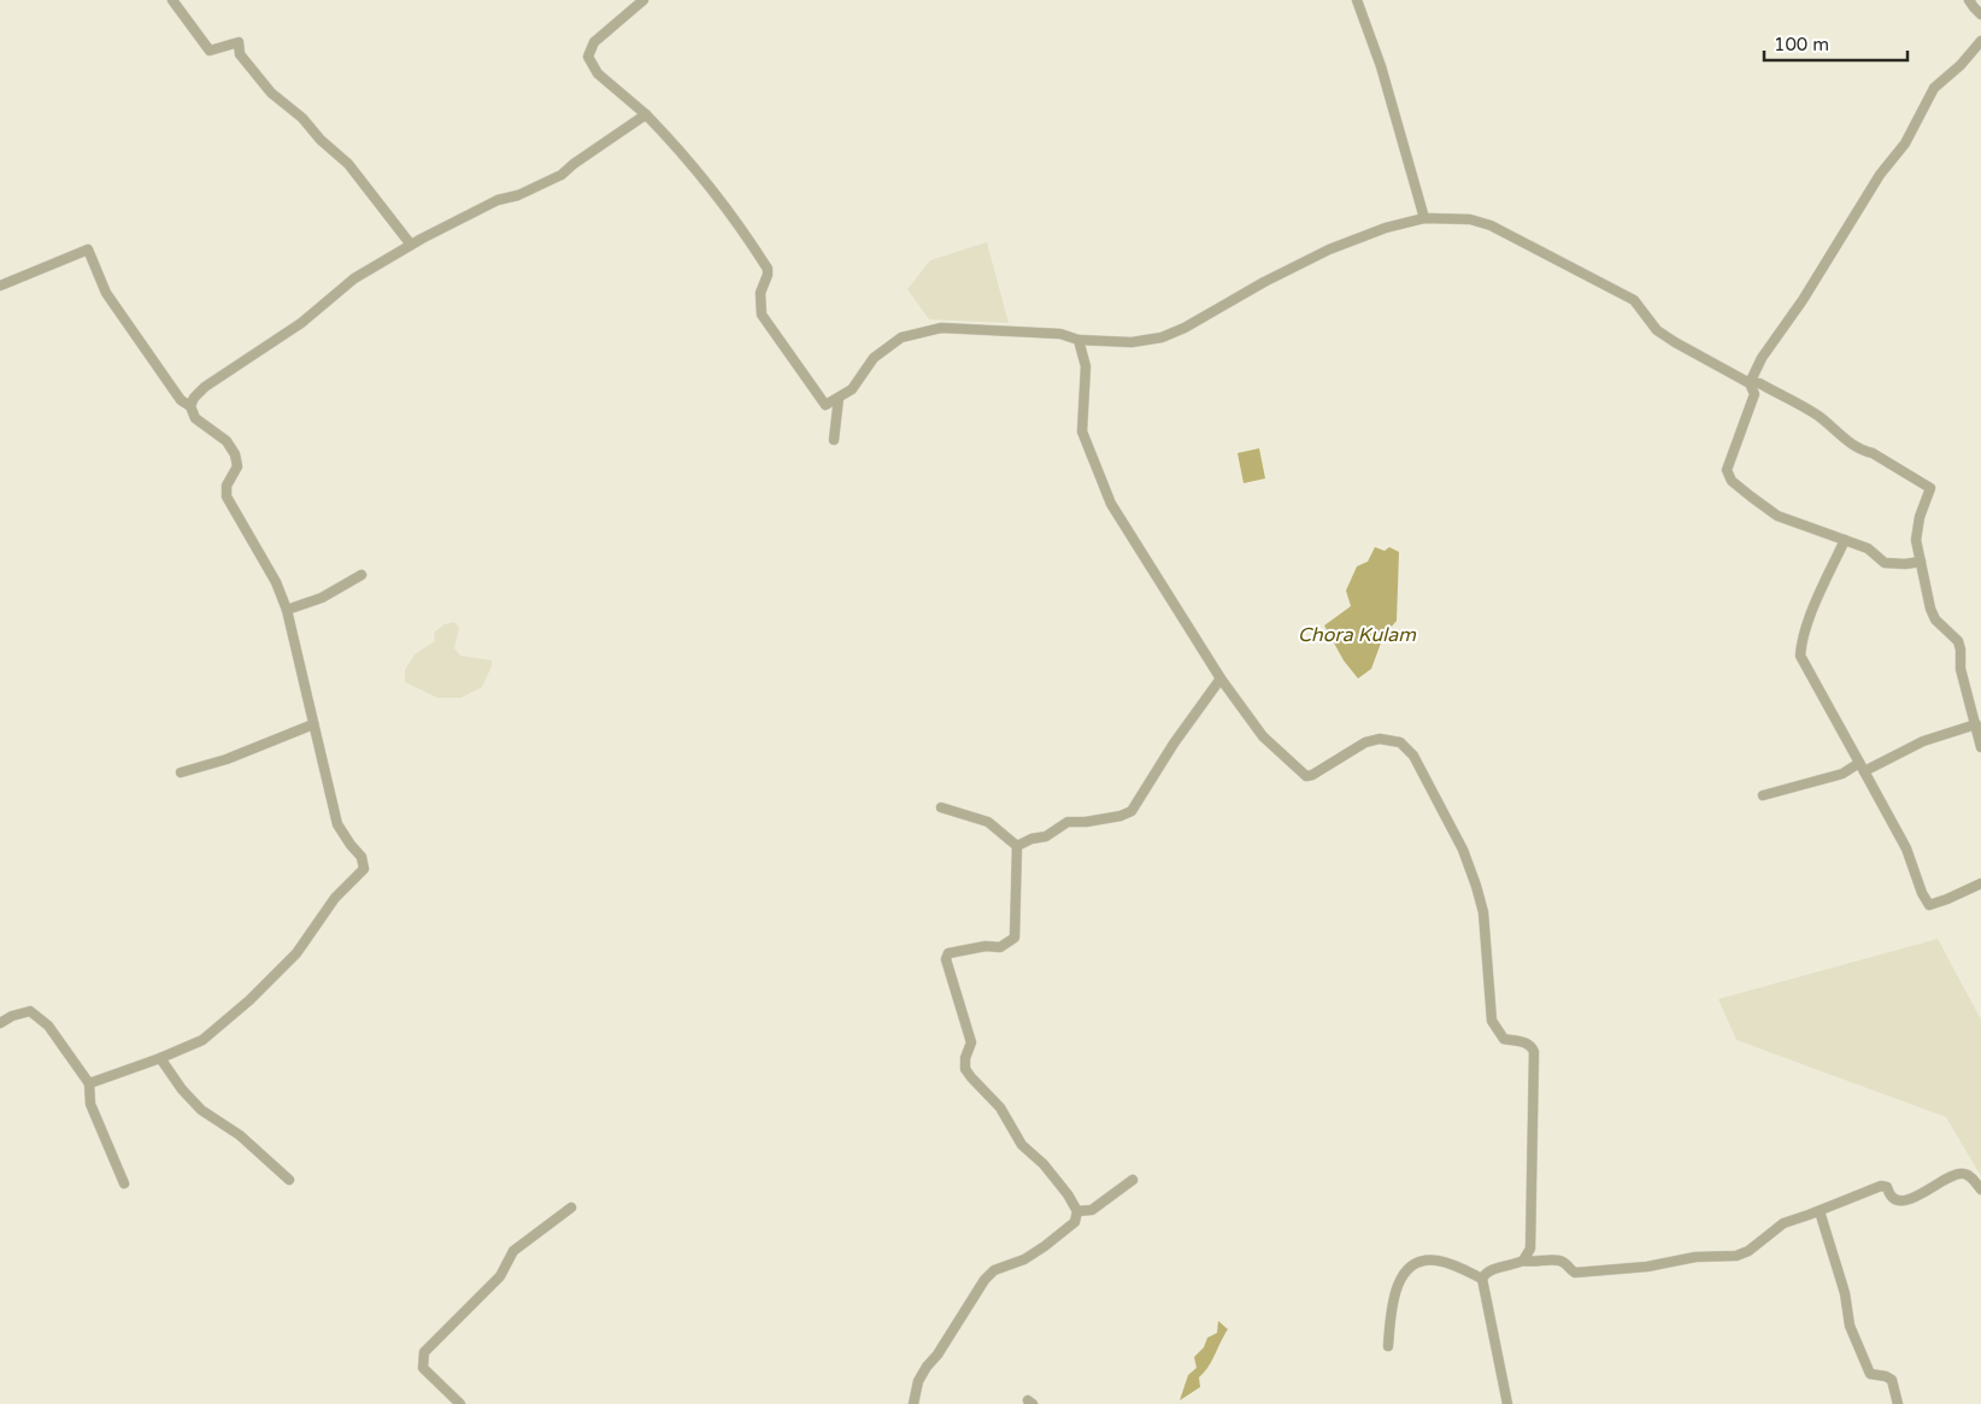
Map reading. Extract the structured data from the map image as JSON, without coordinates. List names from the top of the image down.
{
  "water": ["Chora Kulam"],
  "scale_bar": "100 m"
}
